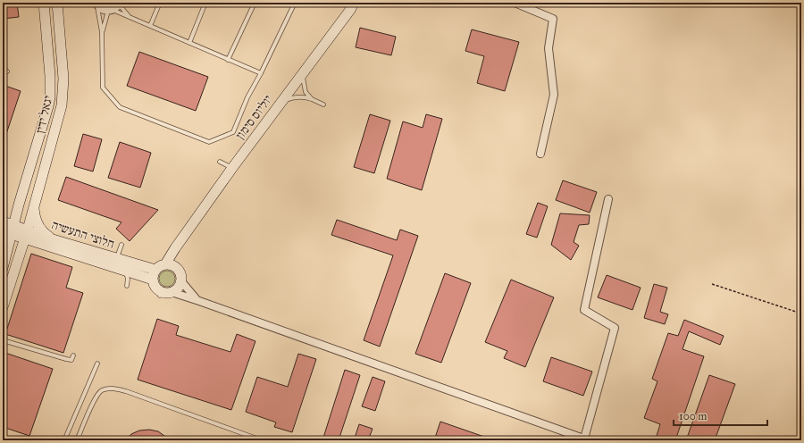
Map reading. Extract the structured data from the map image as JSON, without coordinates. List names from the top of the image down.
{
  "streets": {
    "street": ["יגאל ידין", "יוליוס סימון", "חלוצי התעשיה"]
  },
  "crossings": [
    ["יגאל ידין", "חלוצי התעשיה"],
    ["יוליוס סימון", "חלוצי התעשיה"]
  ],
  "scale_bar": "100 m"
}
